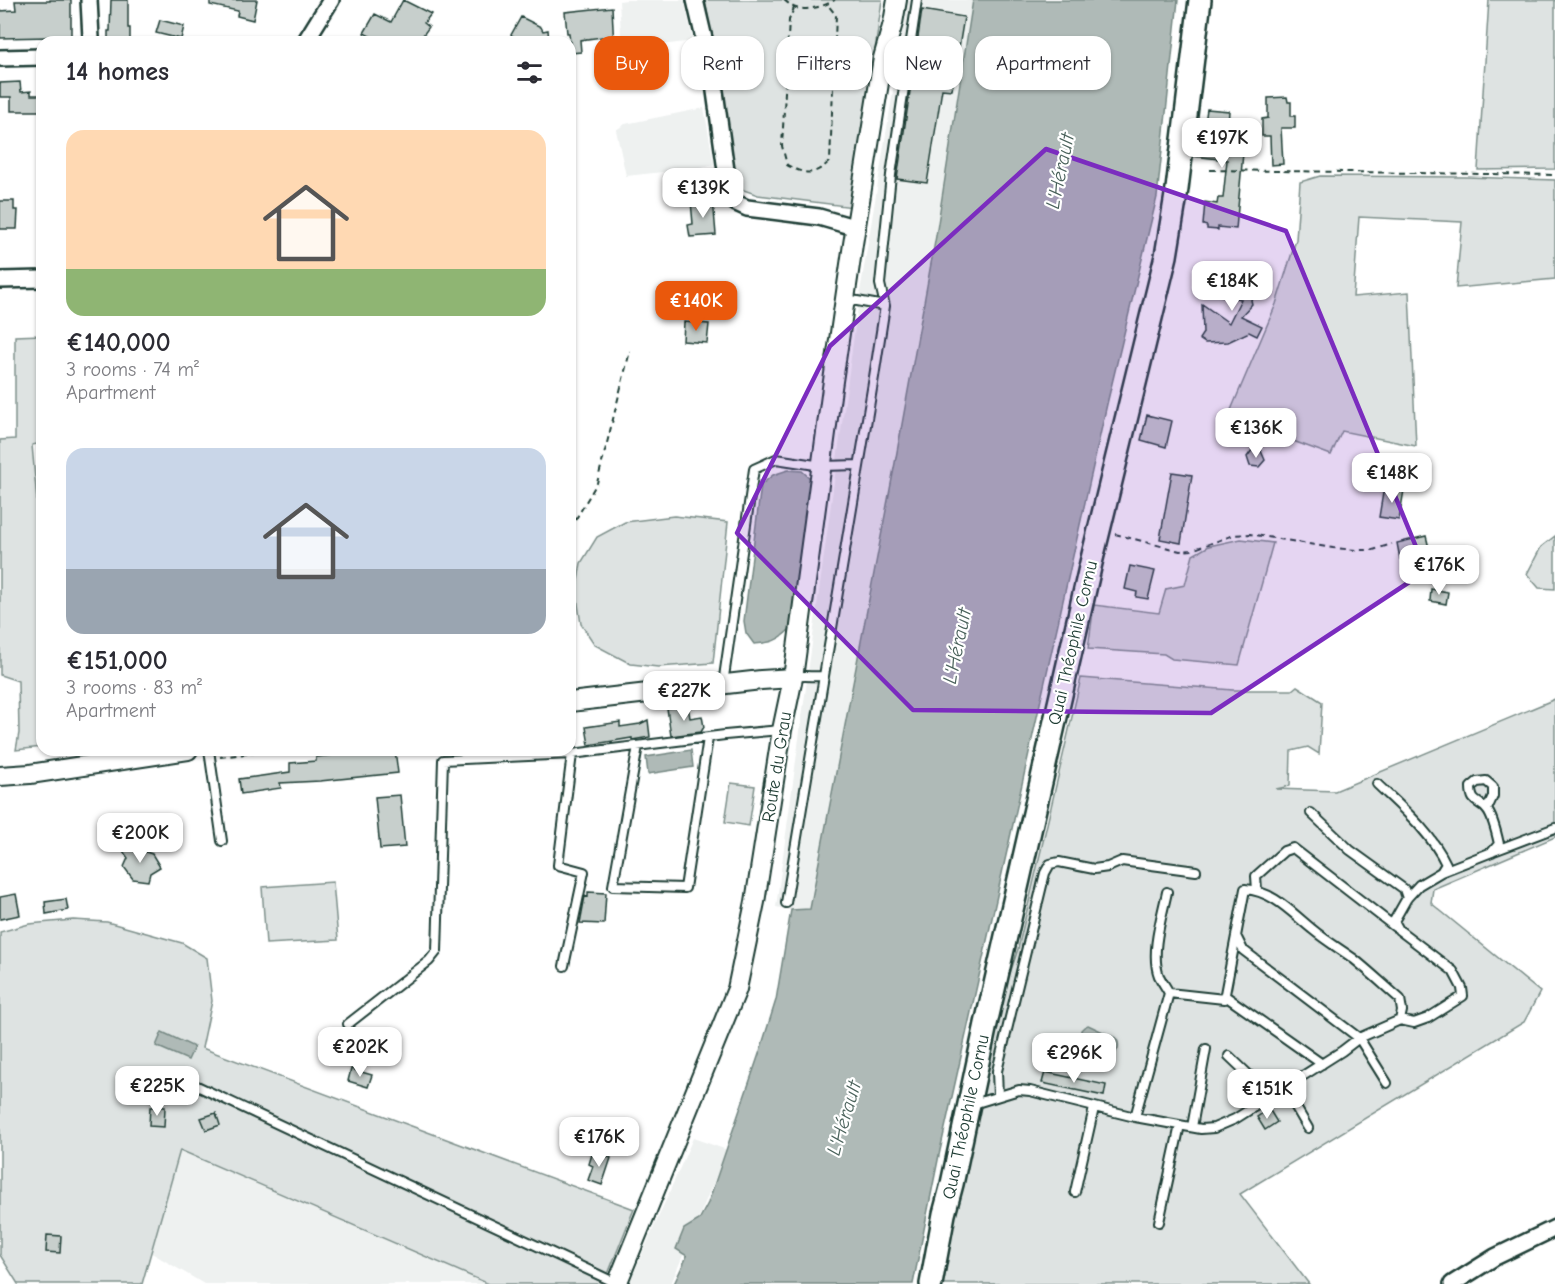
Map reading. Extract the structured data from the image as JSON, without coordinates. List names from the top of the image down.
{
  "streets": {
    "main road": ["Quai Théophile Cornu"],
    "street": ["Route du Grau"]
  },
  "water": ["L'Hérault"],
  "page": {
    "chip": [
      "Buy",
      "Rent",
      "Filters",
      "New",
      "Apartment"
    ],
    "heading": "14 homes",
    "list": [
      {
        "name": "€140,000",
        "note": "3 rooms · 74 m² · Apartment"
      },
      {
        "name": "€151,000",
        "note": "3 rooms · 83 m² · Apartment"
      }
    ],
    "price": [
      "€197K",
      "€139K",
      "€184K",
      "€140K",
      "€136K",
      "€148K",
      "€176K",
      "€227K",
      "€200K",
      "€202K",
      "€296K",
      "€225K",
      "€151K",
      "€176K"
    ]
  }
}
